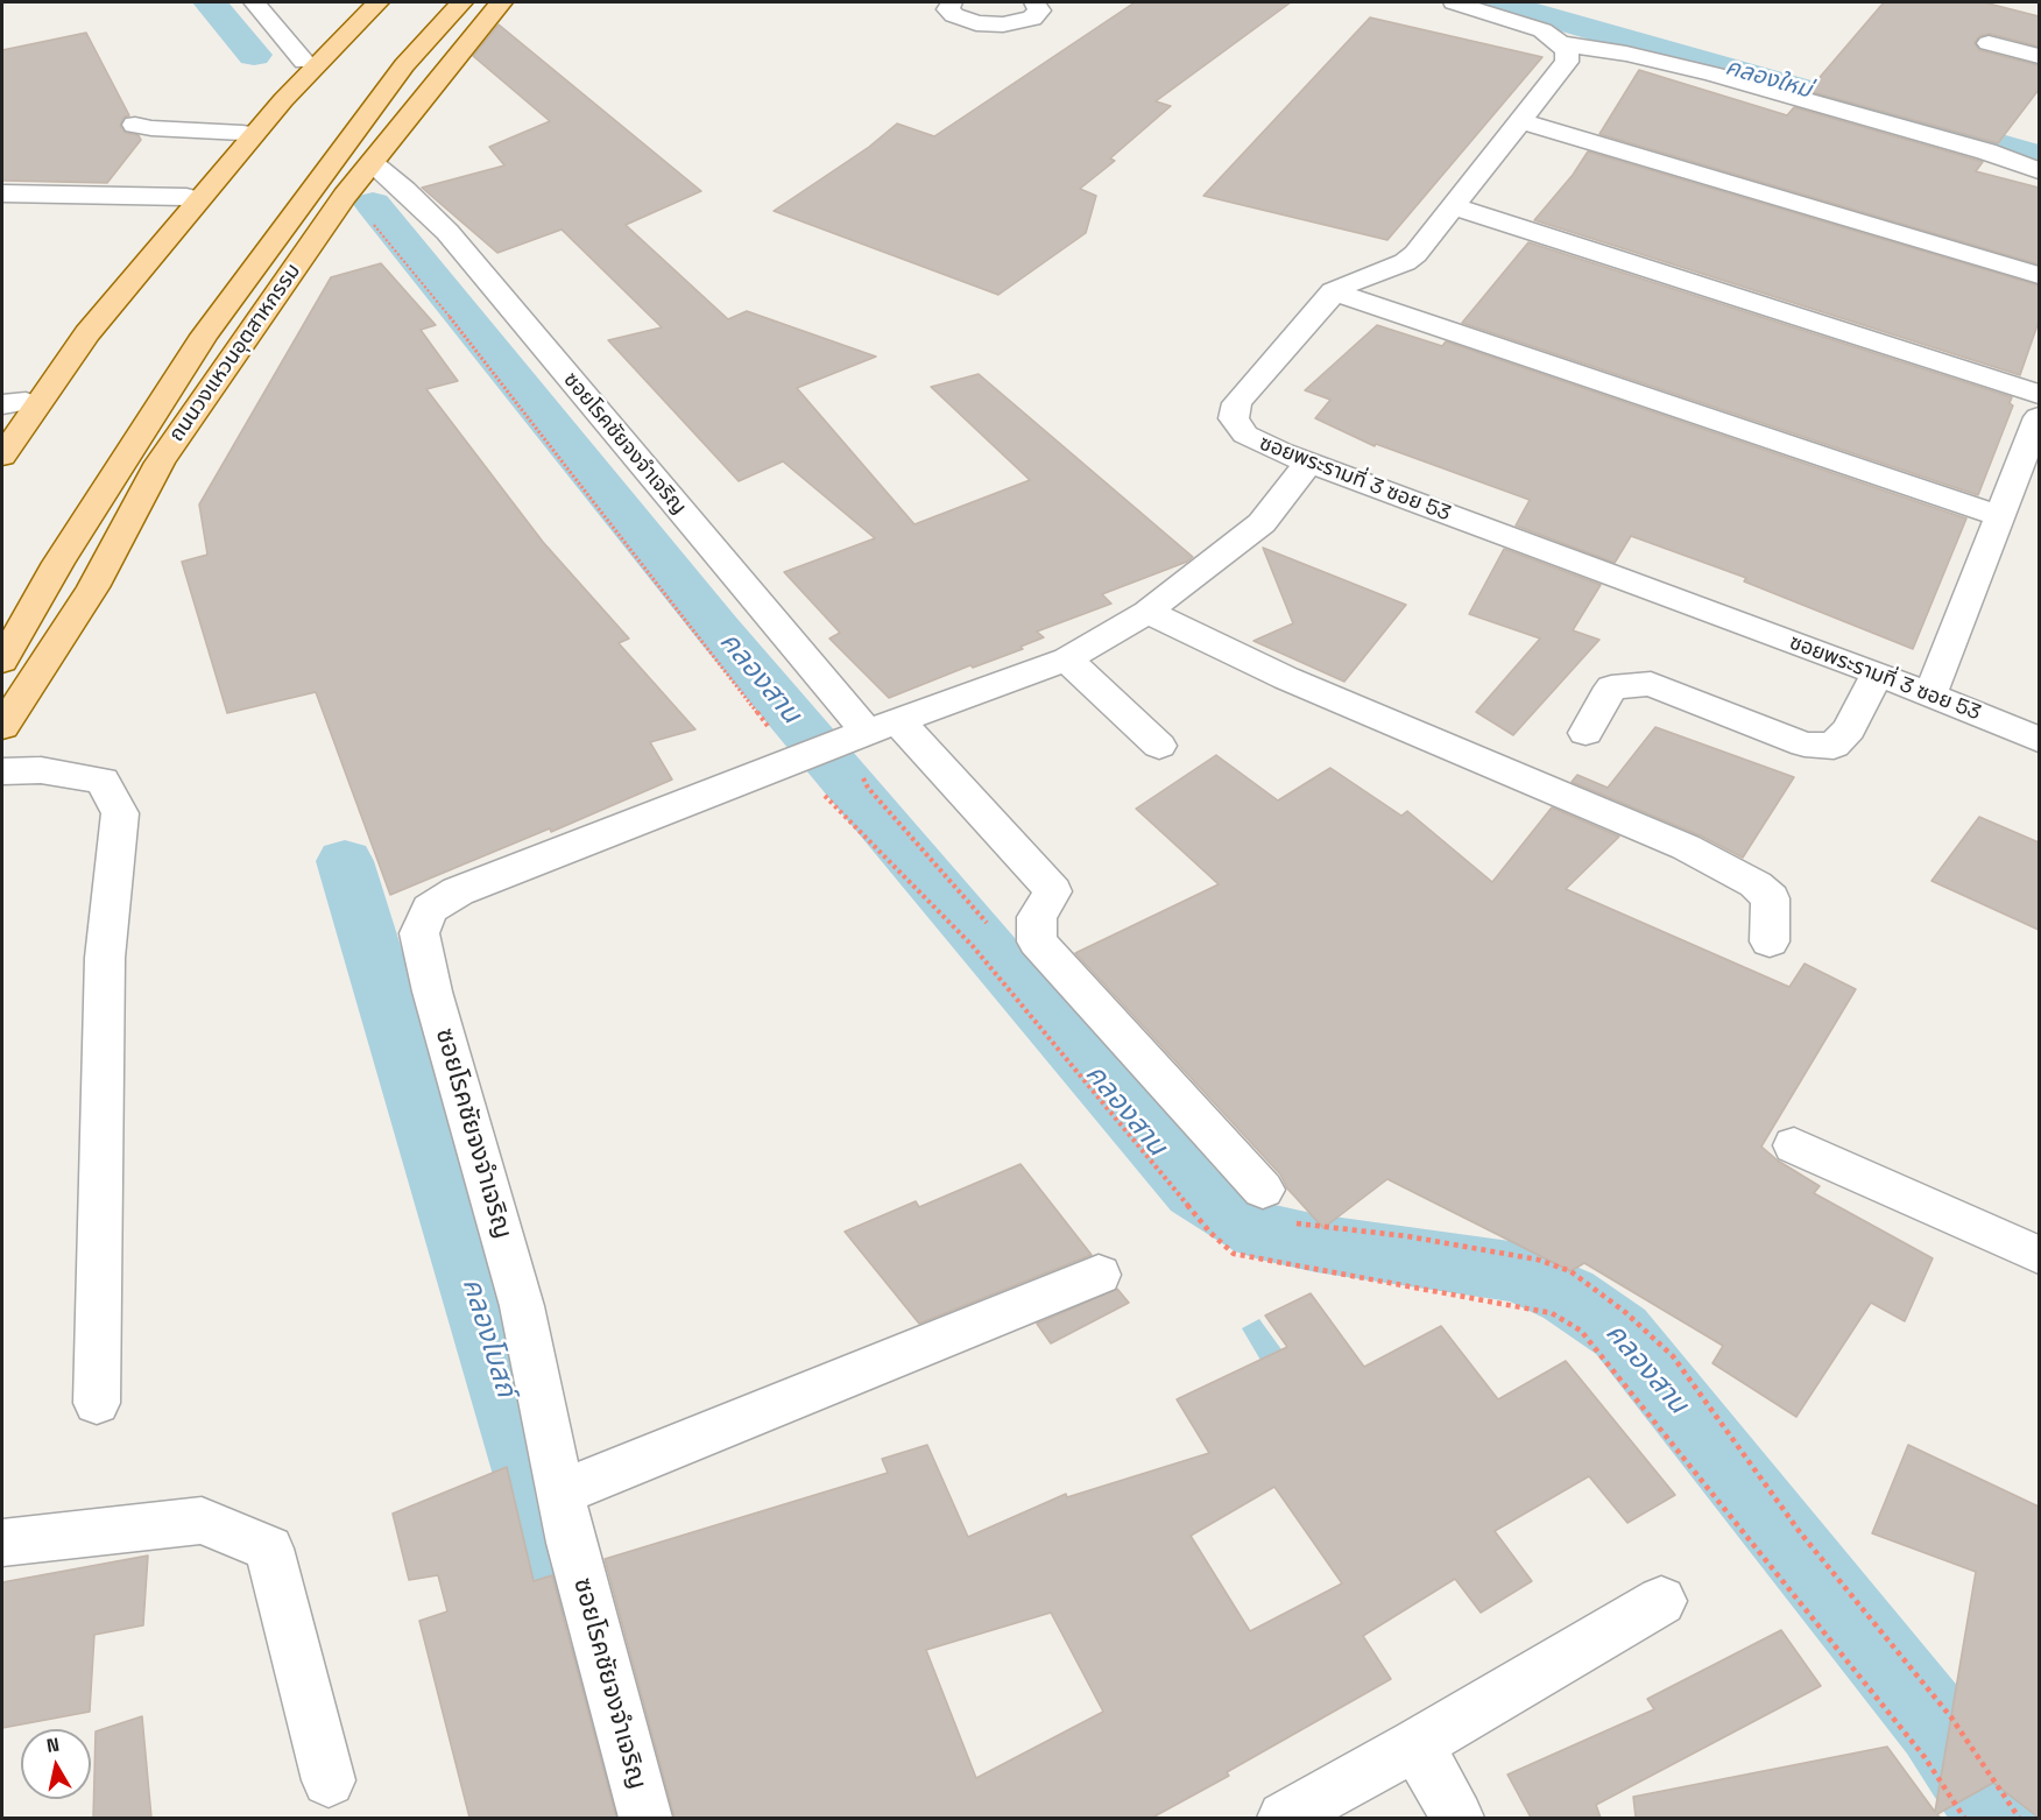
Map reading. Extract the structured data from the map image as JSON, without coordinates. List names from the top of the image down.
{
  "streets": {
    "main road": ["ถนนวงแหวนอุตสาหกรรม"],
    "street": ["ซอยโรคชัยจงจำเจริญ", "ซอยพระรามที่ 3 ซอย 53"]
  },
  "crossings": [
    ["ถนนวงแหวนอุตสาหกรรม", "ซอยโรคชัยจงจำเจริญ"],
    ["ซอยโรคชัยจงจำเจริญ", "ซอยพระรามที่ 3 ซอย 53"]
  ],
  "water": ["คลองใหม่", "คลองสาน", "คลองโบสถ์"],
  "north": "top"
}
